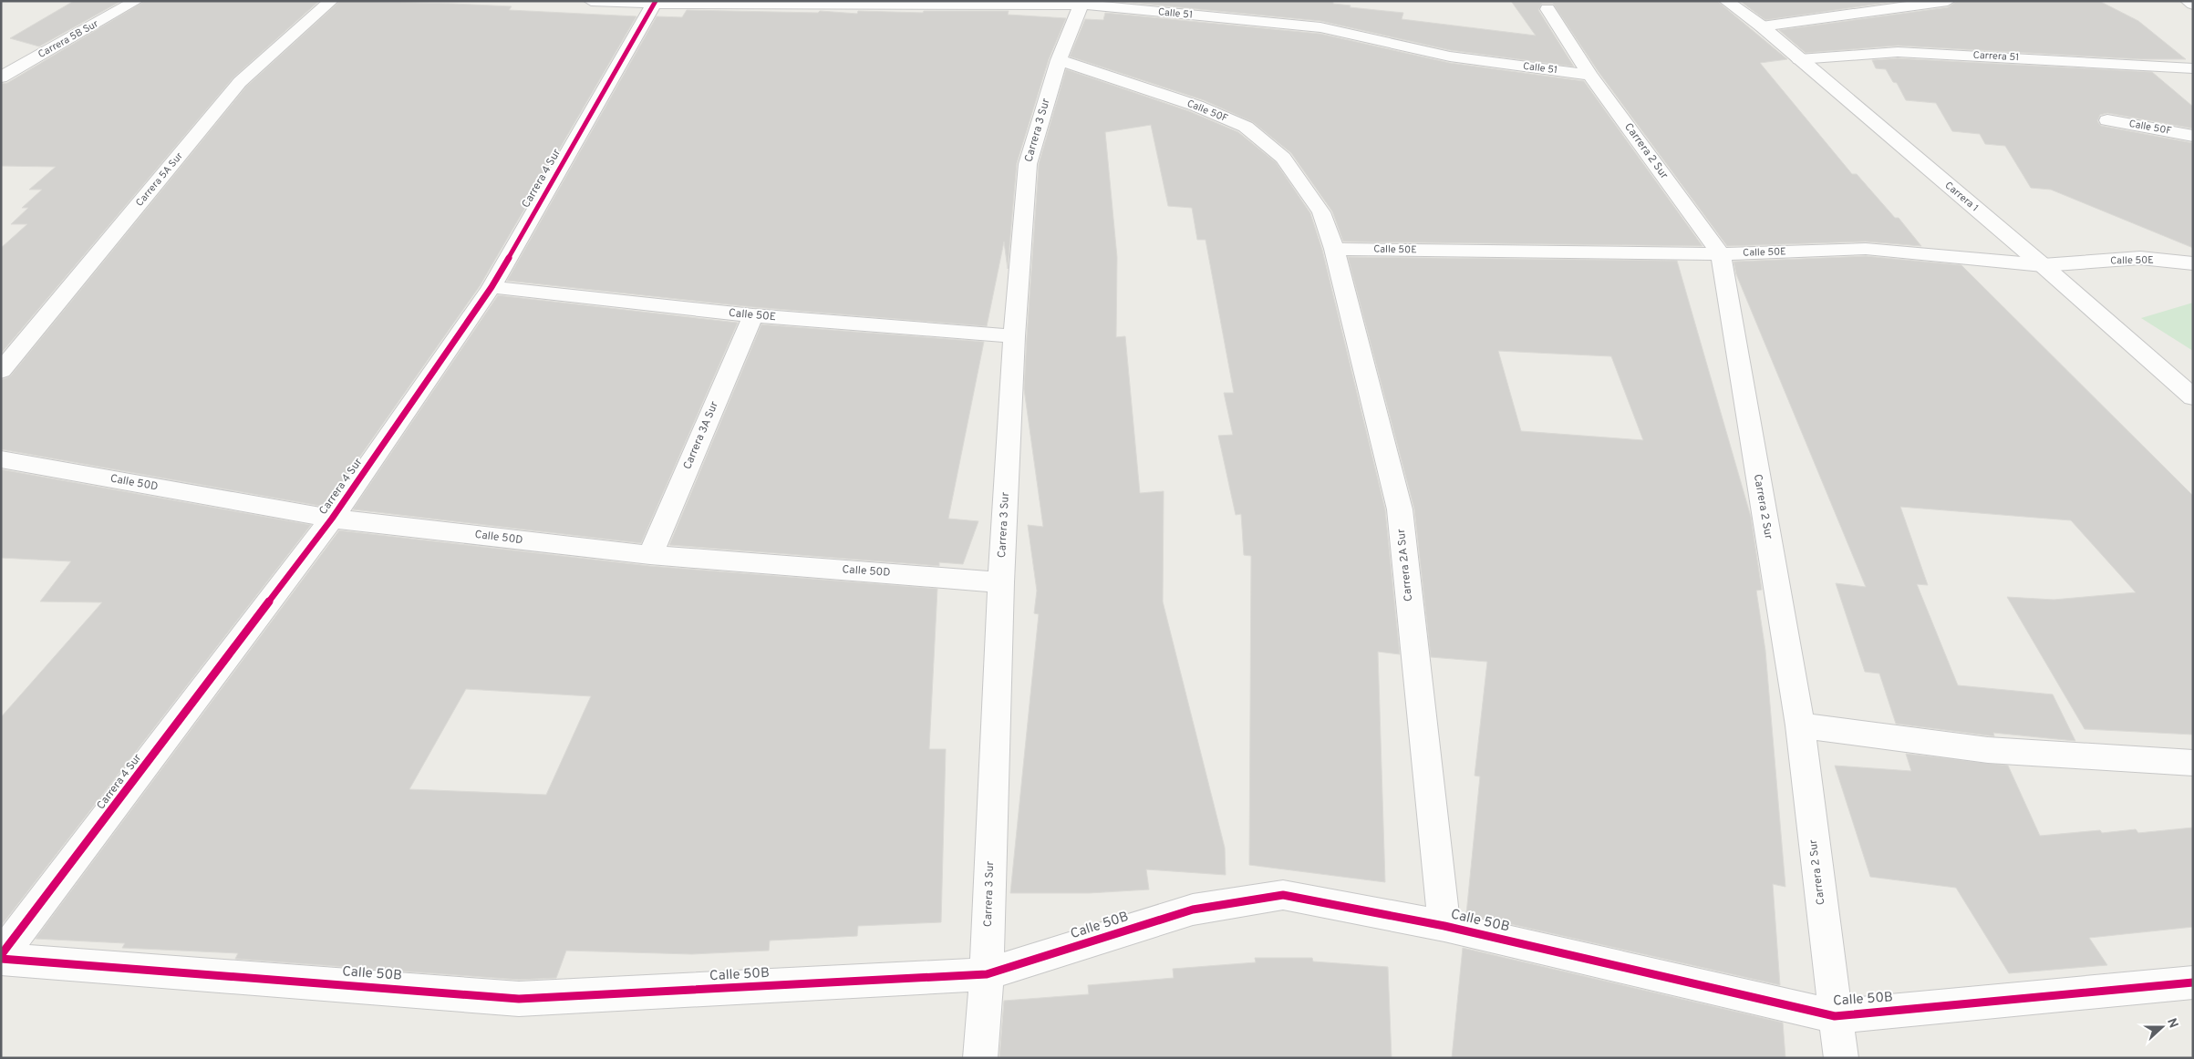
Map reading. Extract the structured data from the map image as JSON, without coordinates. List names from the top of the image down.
{
  "streets": {
    "street": [
      "Calle 51",
      "Carrera 5B Sur",
      "Carrera 51",
      "Calle 50F",
      "Carrera 3 Sur",
      "Carrera 2 Sur",
      "Carrera 4 Sur",
      "Carrera 5A Sur",
      "Carrera 1",
      "Calle 50E",
      "Carrera 3A Sur",
      "Calle 50D",
      "Carrera 2A Sur",
      "Calle 50B"
    ]
  },
  "crossings": [
    ["Calle 51", "Carrera 3 Sur"],
    ["Calle 51", "Carrera 2 Sur"],
    ["Calle 51", "Carrera 4 Sur"],
    ["Carrera 51", "Carrera 1"],
    ["Calle 50F", "Carrera 3 Sur"],
    ["Calle 50F", "Carrera 2A Sur"],
    ["Carrera 3 Sur", "Calle 50E"],
    ["Carrera 3 Sur", "Calle 50D"],
    ["Carrera 3 Sur", "Calle 50B"],
    ["Carrera 2 Sur", "Calle 50E"],
    ["Carrera 2 Sur", "Calle 50B"],
    ["Carrera 4 Sur", "Calle 50E"],
    ["Carrera 4 Sur", "Calle 50D"],
    ["Carrera 4 Sur", "Calle 50B"],
    ["Carrera 1", "Calle 50E"],
    ["Calle 50E", "Carrera 3A Sur"],
    ["Calle 50E", "Carrera 2A Sur"],
    ["Carrera 3A Sur", "Calle 50D"],
    ["Carrera 2A Sur", "Calle 50B"]
  ],
  "north": "right"
}
